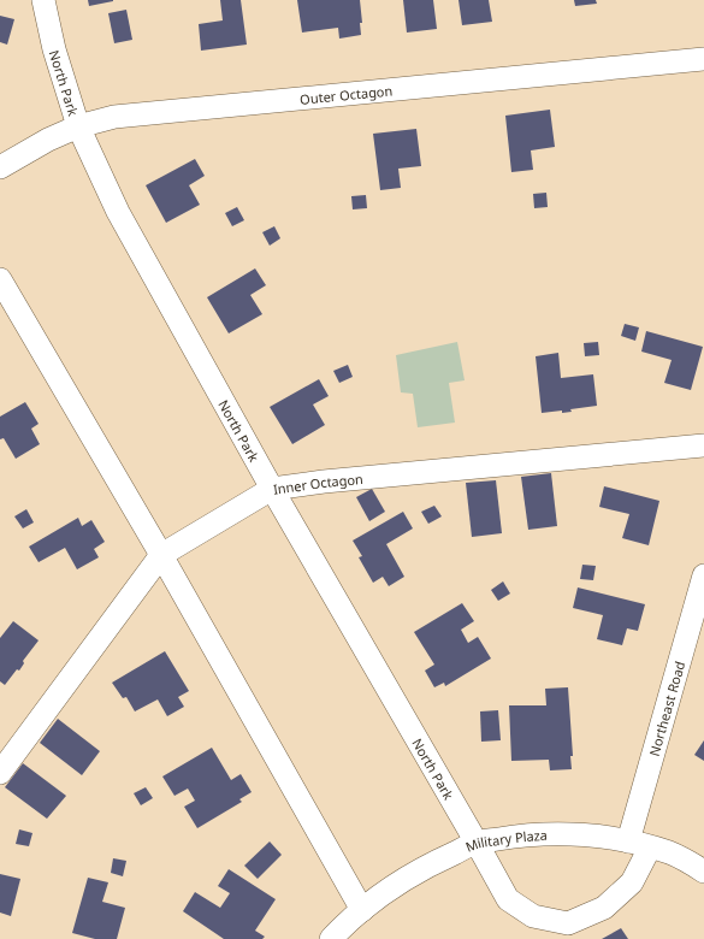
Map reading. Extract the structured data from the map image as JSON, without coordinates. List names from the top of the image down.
{
  "streets": {
    "street": [
      "North Park",
      "Outer Octagon",
      "Inner Octagon",
      "Northeast Road",
      "Military Plaza"
    ]
  },
  "crossings": [
    ["North Park", "Outer Octagon"],
    ["North Park", "Inner Octagon"],
    ["North Park", "Military Plaza"],
    ["Northeast Road", "Military Plaza"]
  ]
}
